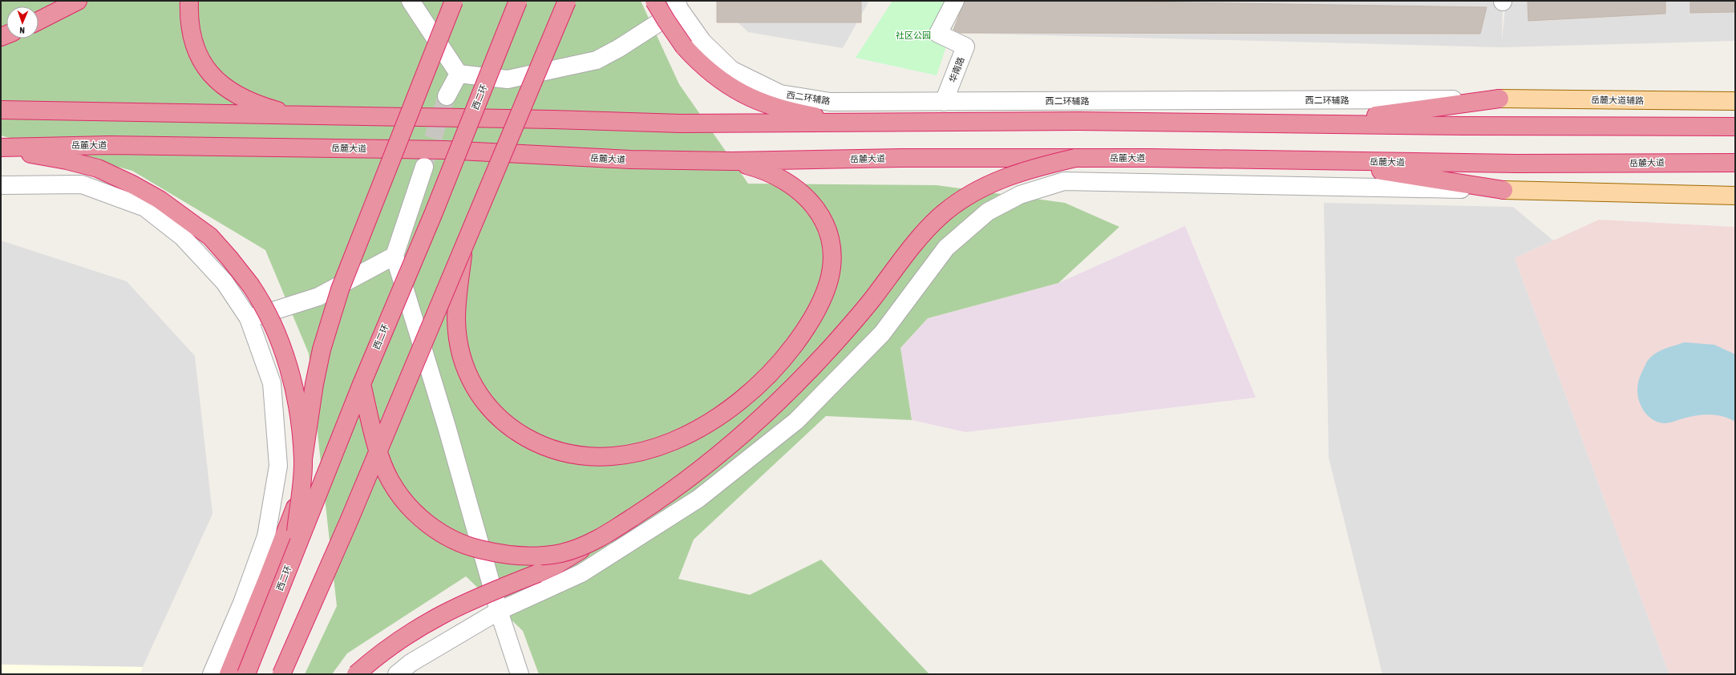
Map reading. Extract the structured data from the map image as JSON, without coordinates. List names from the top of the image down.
{
  "streets": {
    "highway": ["西二环", "岳麓大道"],
    "main road": ["岳麓大道辅路"],
    "street": ["华南路", "西二环辅路"]
  },
  "crossings": [
    ["华南路", "西二环辅路"],
    ["西二环辅路", "岳麓大道辅路"]
  ],
  "parks": ["社区公园"],
  "north": "bottom"
}
